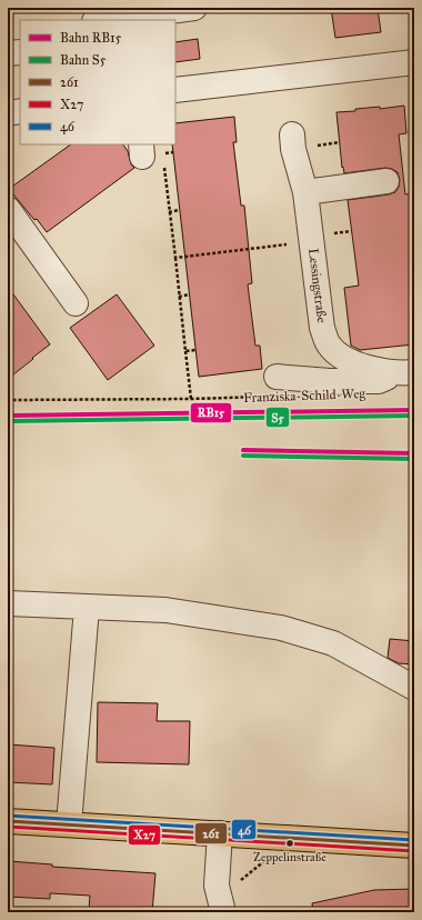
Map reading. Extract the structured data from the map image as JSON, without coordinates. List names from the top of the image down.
{
  "streets": {
    "street": ["Lessingstraße"],
    "path": ["Franziska-Schild-Weg"]
  },
  "places": ["Zeppelinstraße"],
  "lines": [
    "rail line RB15",
    "rail line S5",
    "transit line 46",
    "transit line 261",
    "transit line X27"
  ],
  "legend": [
    "Bahn RB15",
    "Bahn S5",
    "261",
    "X27",
    "46"
  ]
}
